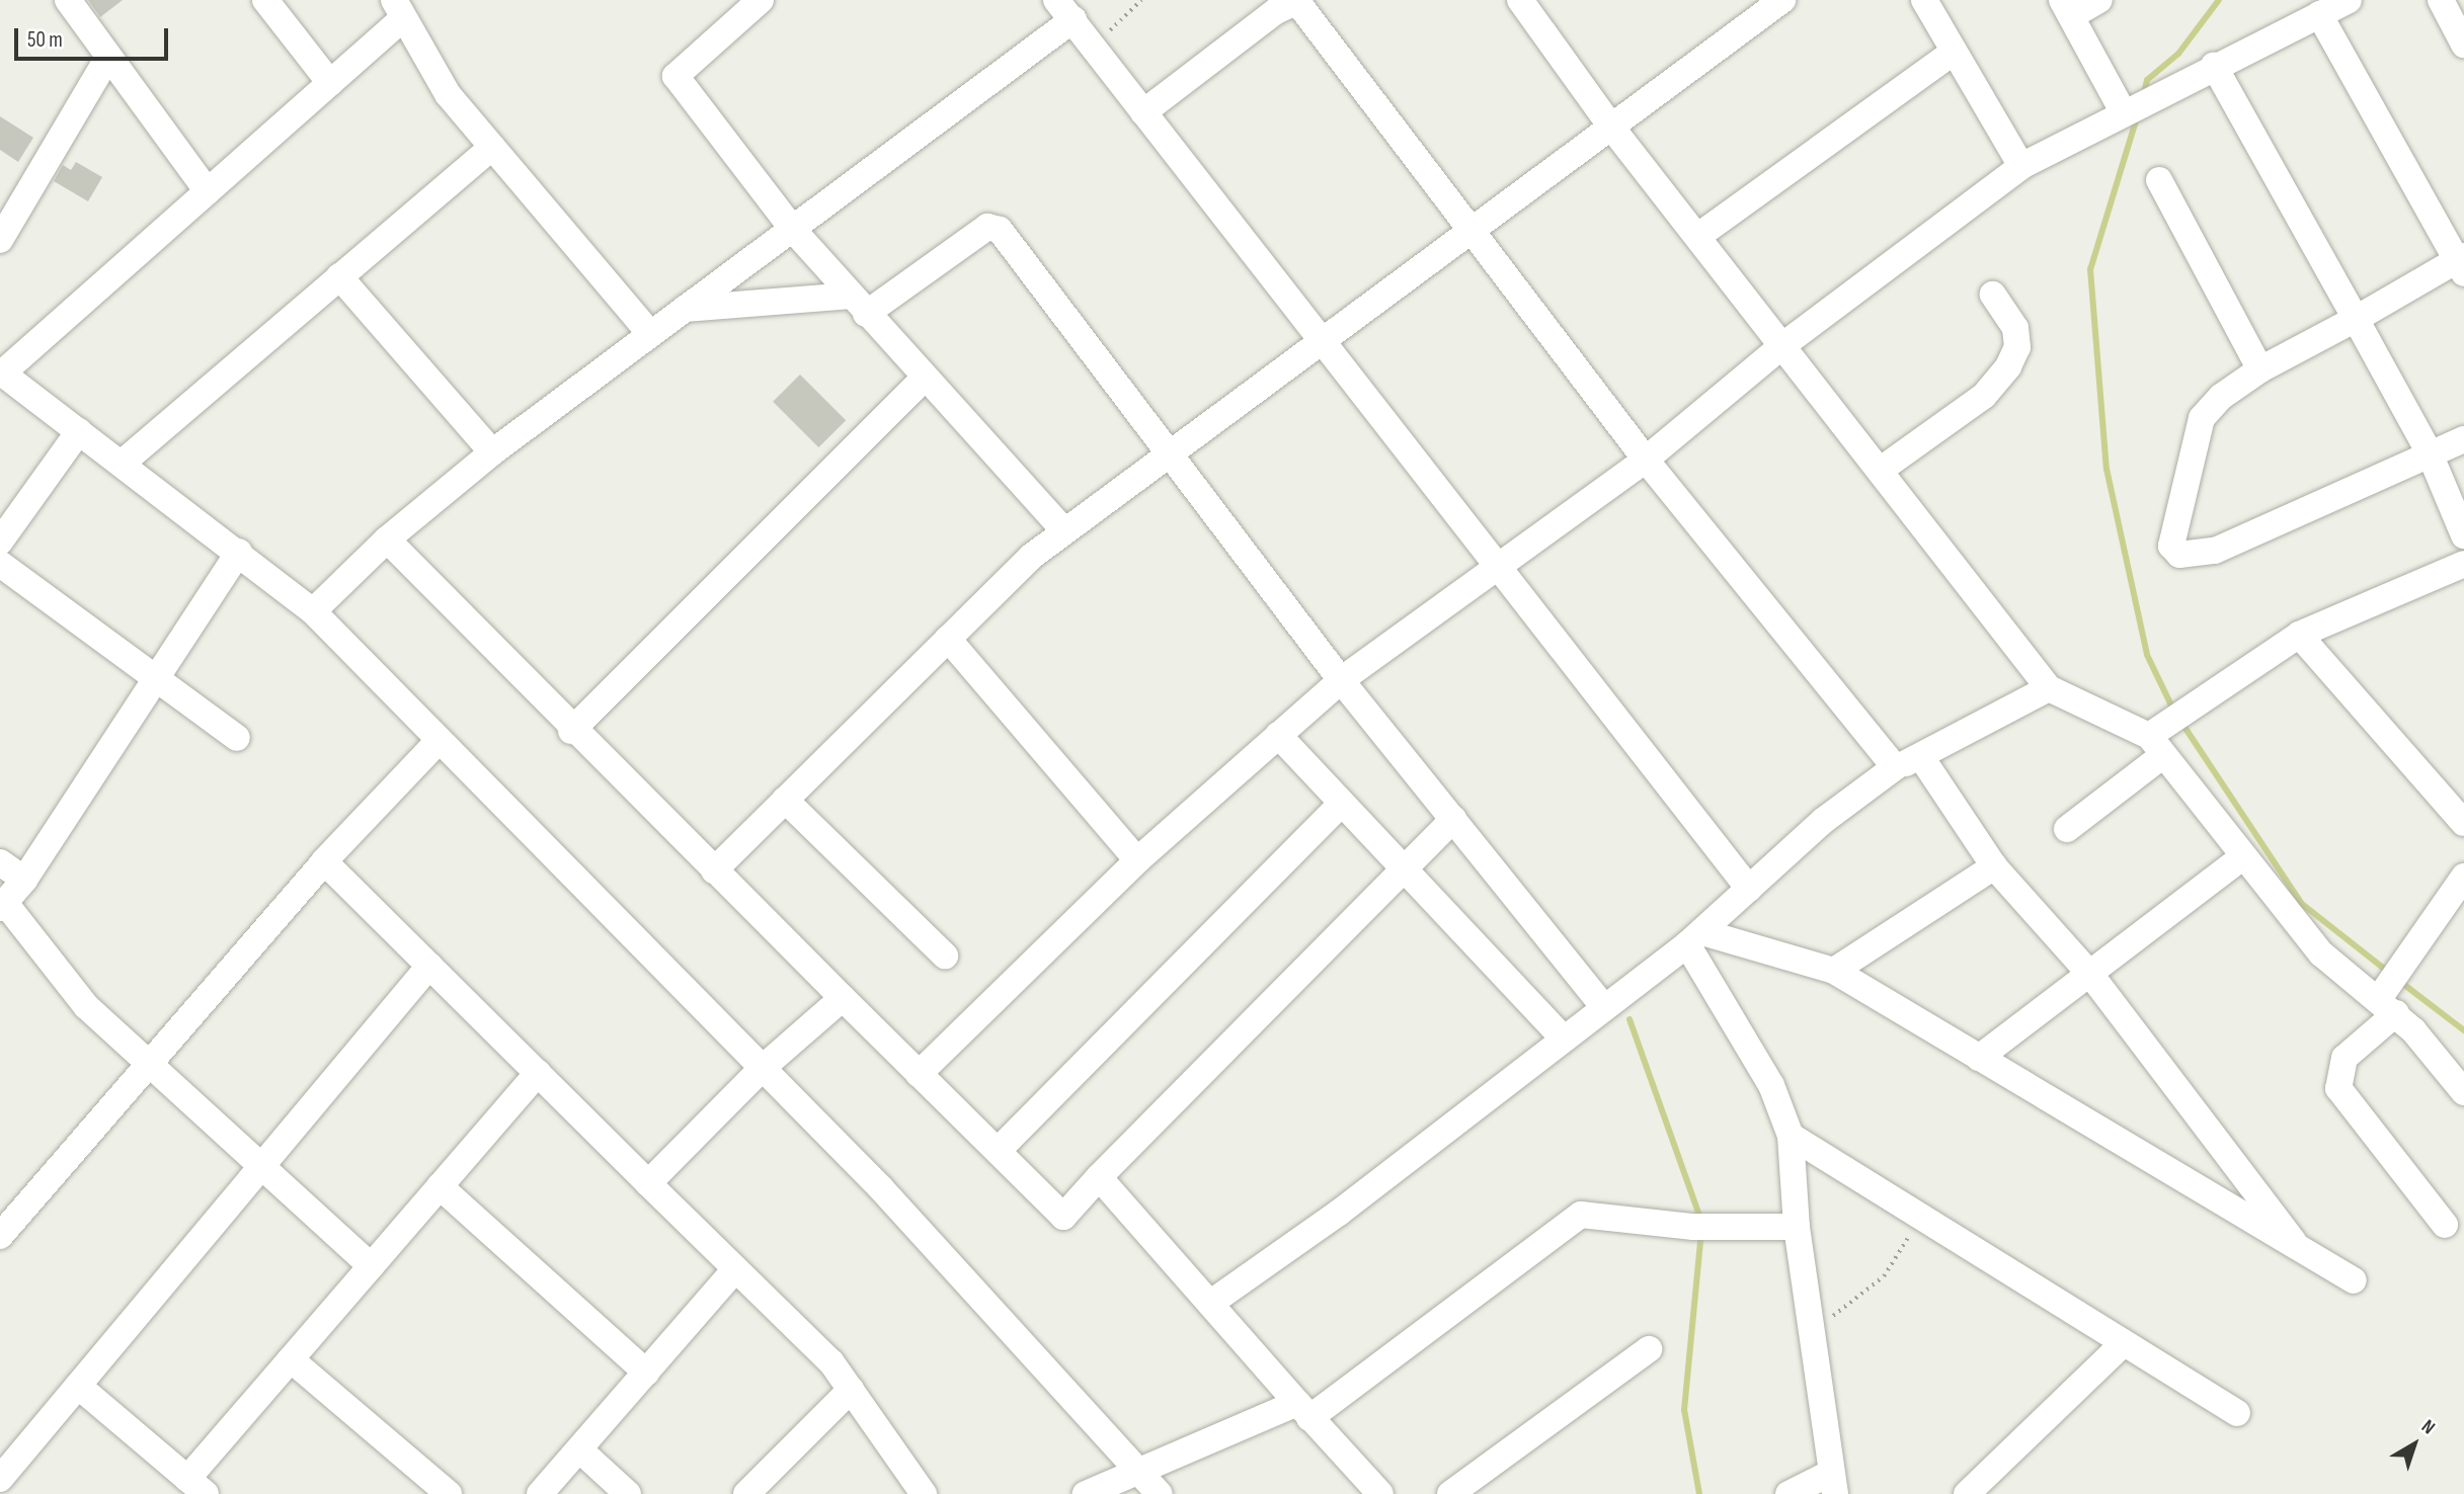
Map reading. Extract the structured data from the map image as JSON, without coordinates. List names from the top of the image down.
{
  "scale_bar": "50 m",
  "north": "top right"
}
